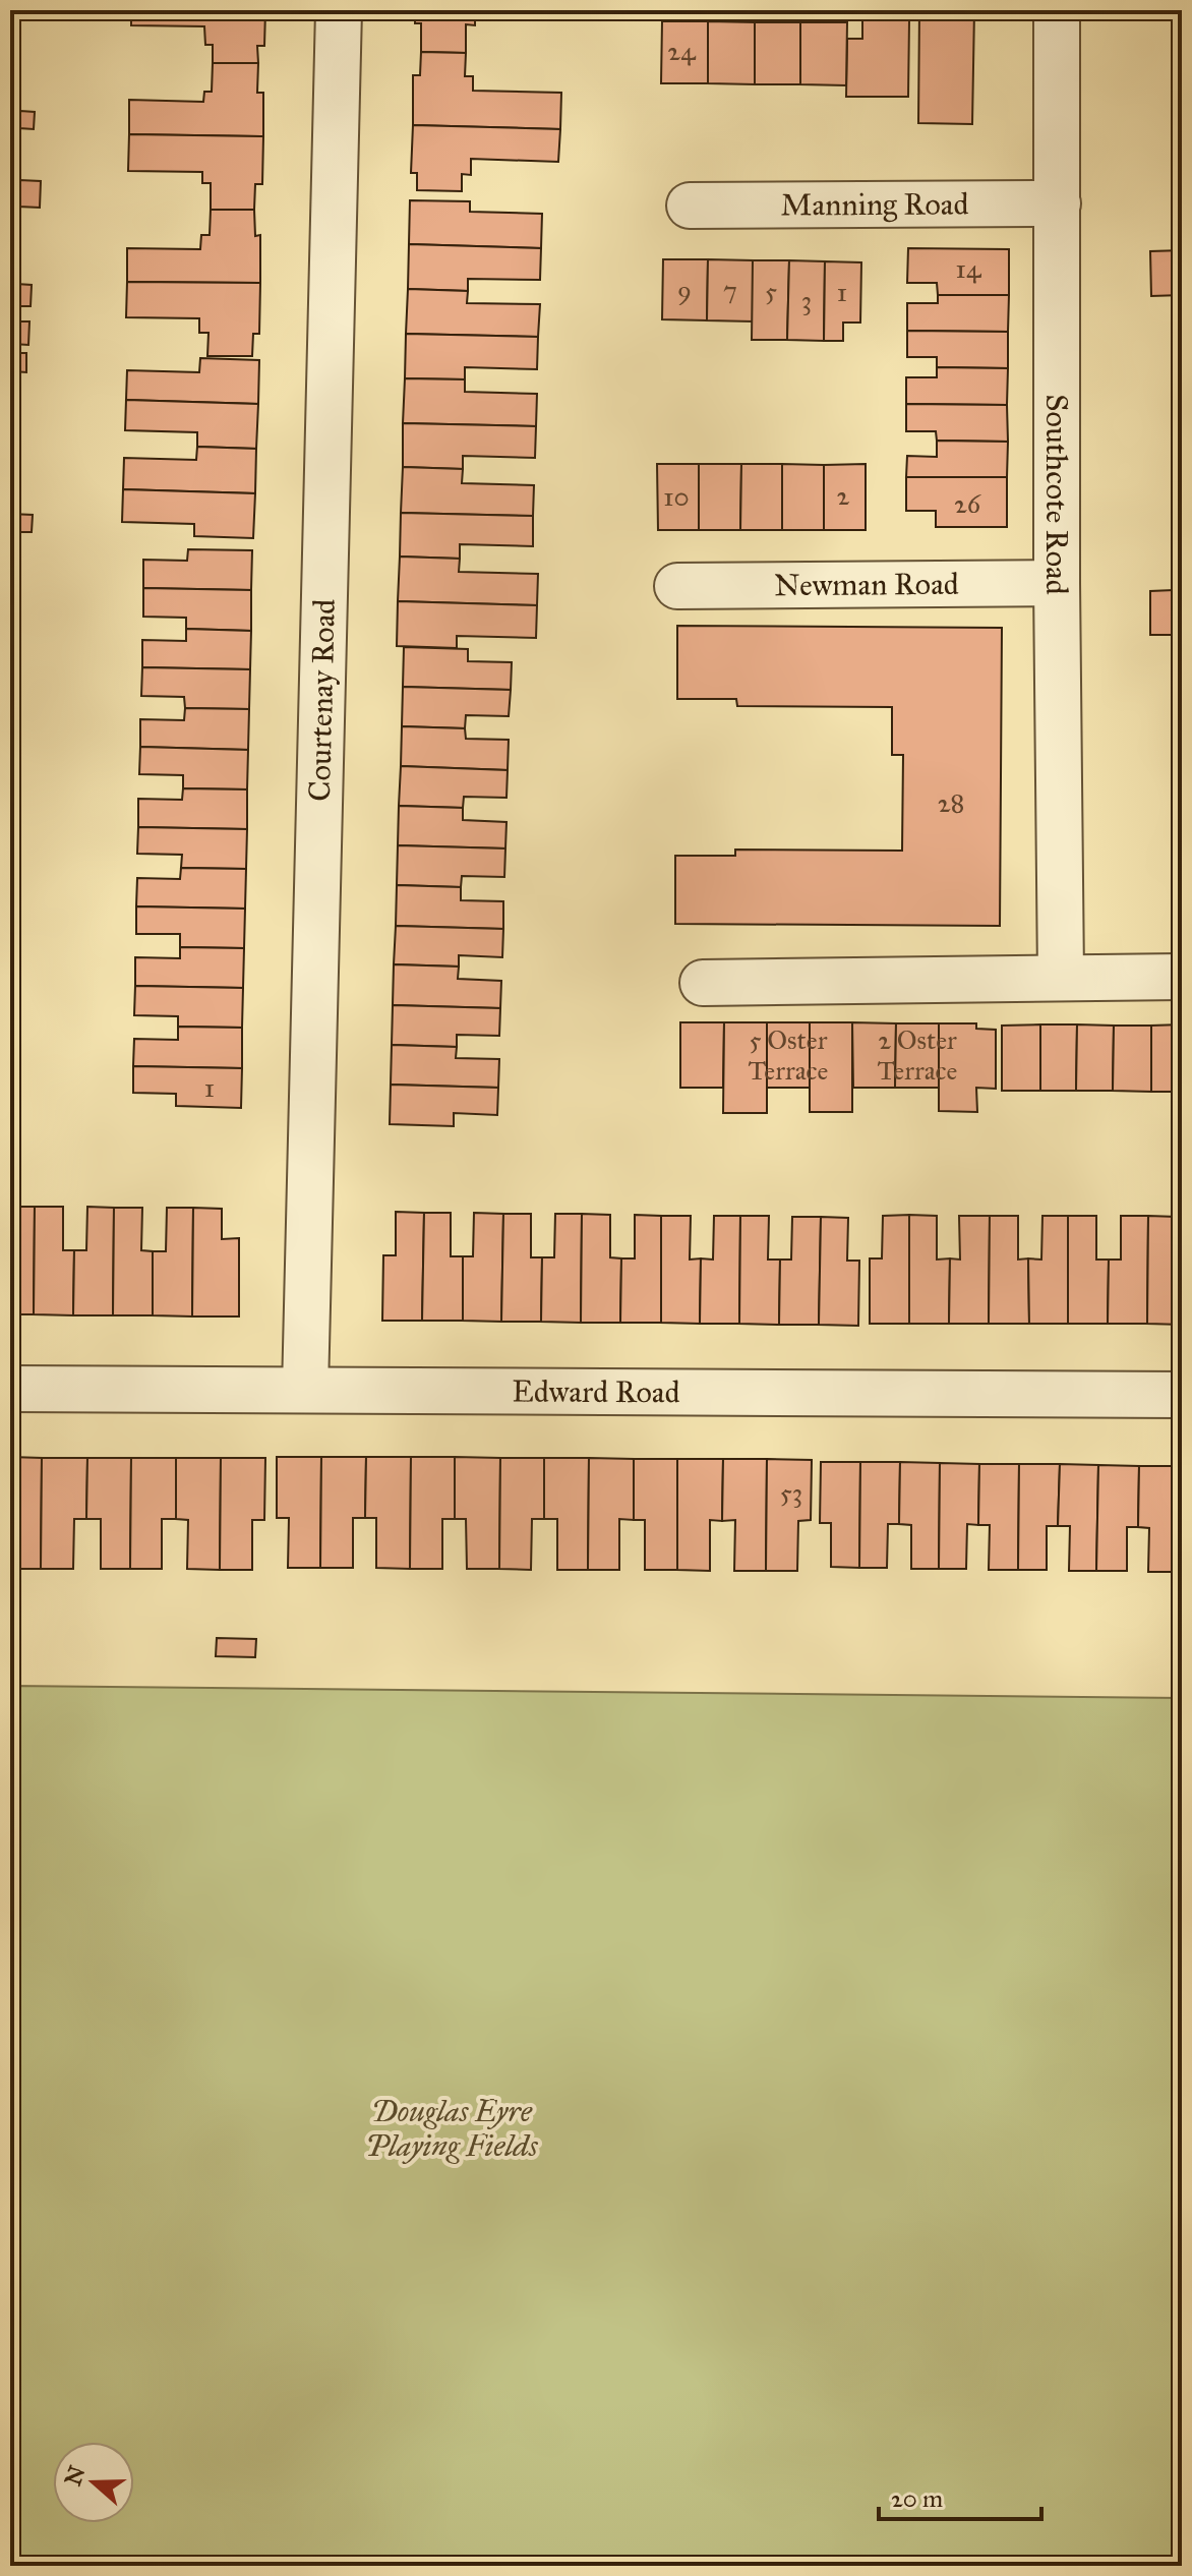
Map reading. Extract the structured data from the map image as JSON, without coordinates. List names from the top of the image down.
{
  "streets": {
    "street": [
      "Manning Road",
      "Southcote Road",
      "Newman Road",
      "Courtenay Road",
      "Edward Road"
    ]
  },
  "crossings": [
    ["Manning Road", "Southcote Road"],
    ["Southcote Road", "Newman Road"],
    ["Courtenay Road", "Edward Road"]
  ],
  "parks": ["Douglas Eyre Playing Fields"],
  "house_numbers": [
    "24",
    "14",
    "9",
    "7",
    "5",
    "1",
    "3",
    "2",
    "10",
    "26",
    "28",
    "5 Oster Terrace",
    "2 Oster Terrace",
    "1",
    "53"
  ],
  "scale_bar": "20 m",
  "north": "left"
}
